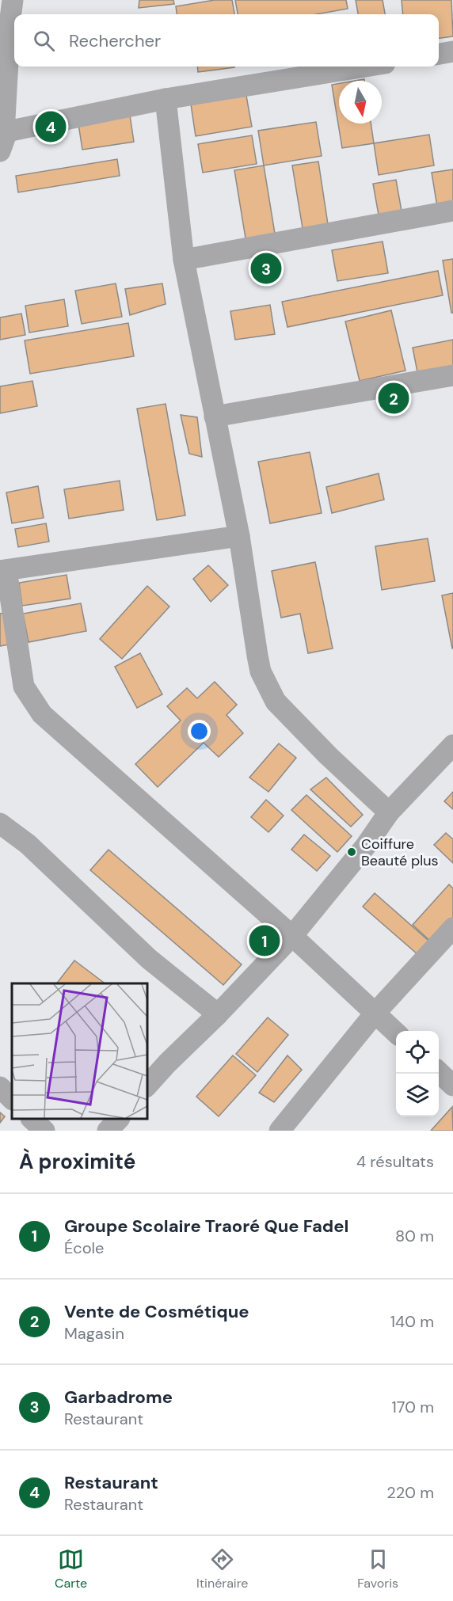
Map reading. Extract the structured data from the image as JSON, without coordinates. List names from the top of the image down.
{
  "places": ["Coiffure Beauté plus"],
  "north": "bottom",
  "page": {
    "search": "Rechercher",
    "pins": [
      "4",
      "3",
      "2",
      "1"
    ],
    "heading": ["À proximité", "4 résultats"],
    "list": [
      {
        "mark": "1",
        "name": "Groupe Scolaire Traoré Que Fadel",
        "note": "École",
        "value": "80 m"
      },
      {
        "mark": "2",
        "name": "Vente de Cosmétique",
        "note": "Magasin",
        "value": "140 m"
      },
      {
        "mark": "3",
        "name": "Garbadrome",
        "note": "Restaurant",
        "value": "170 m"
      },
      {
        "mark": "4",
        "name": "Restaurant",
        "note": "Restaurant",
        "value": "220 m"
      }
    ],
    "nav": ["Carte", "Itinéraire", "Favoris"]
  }
}
